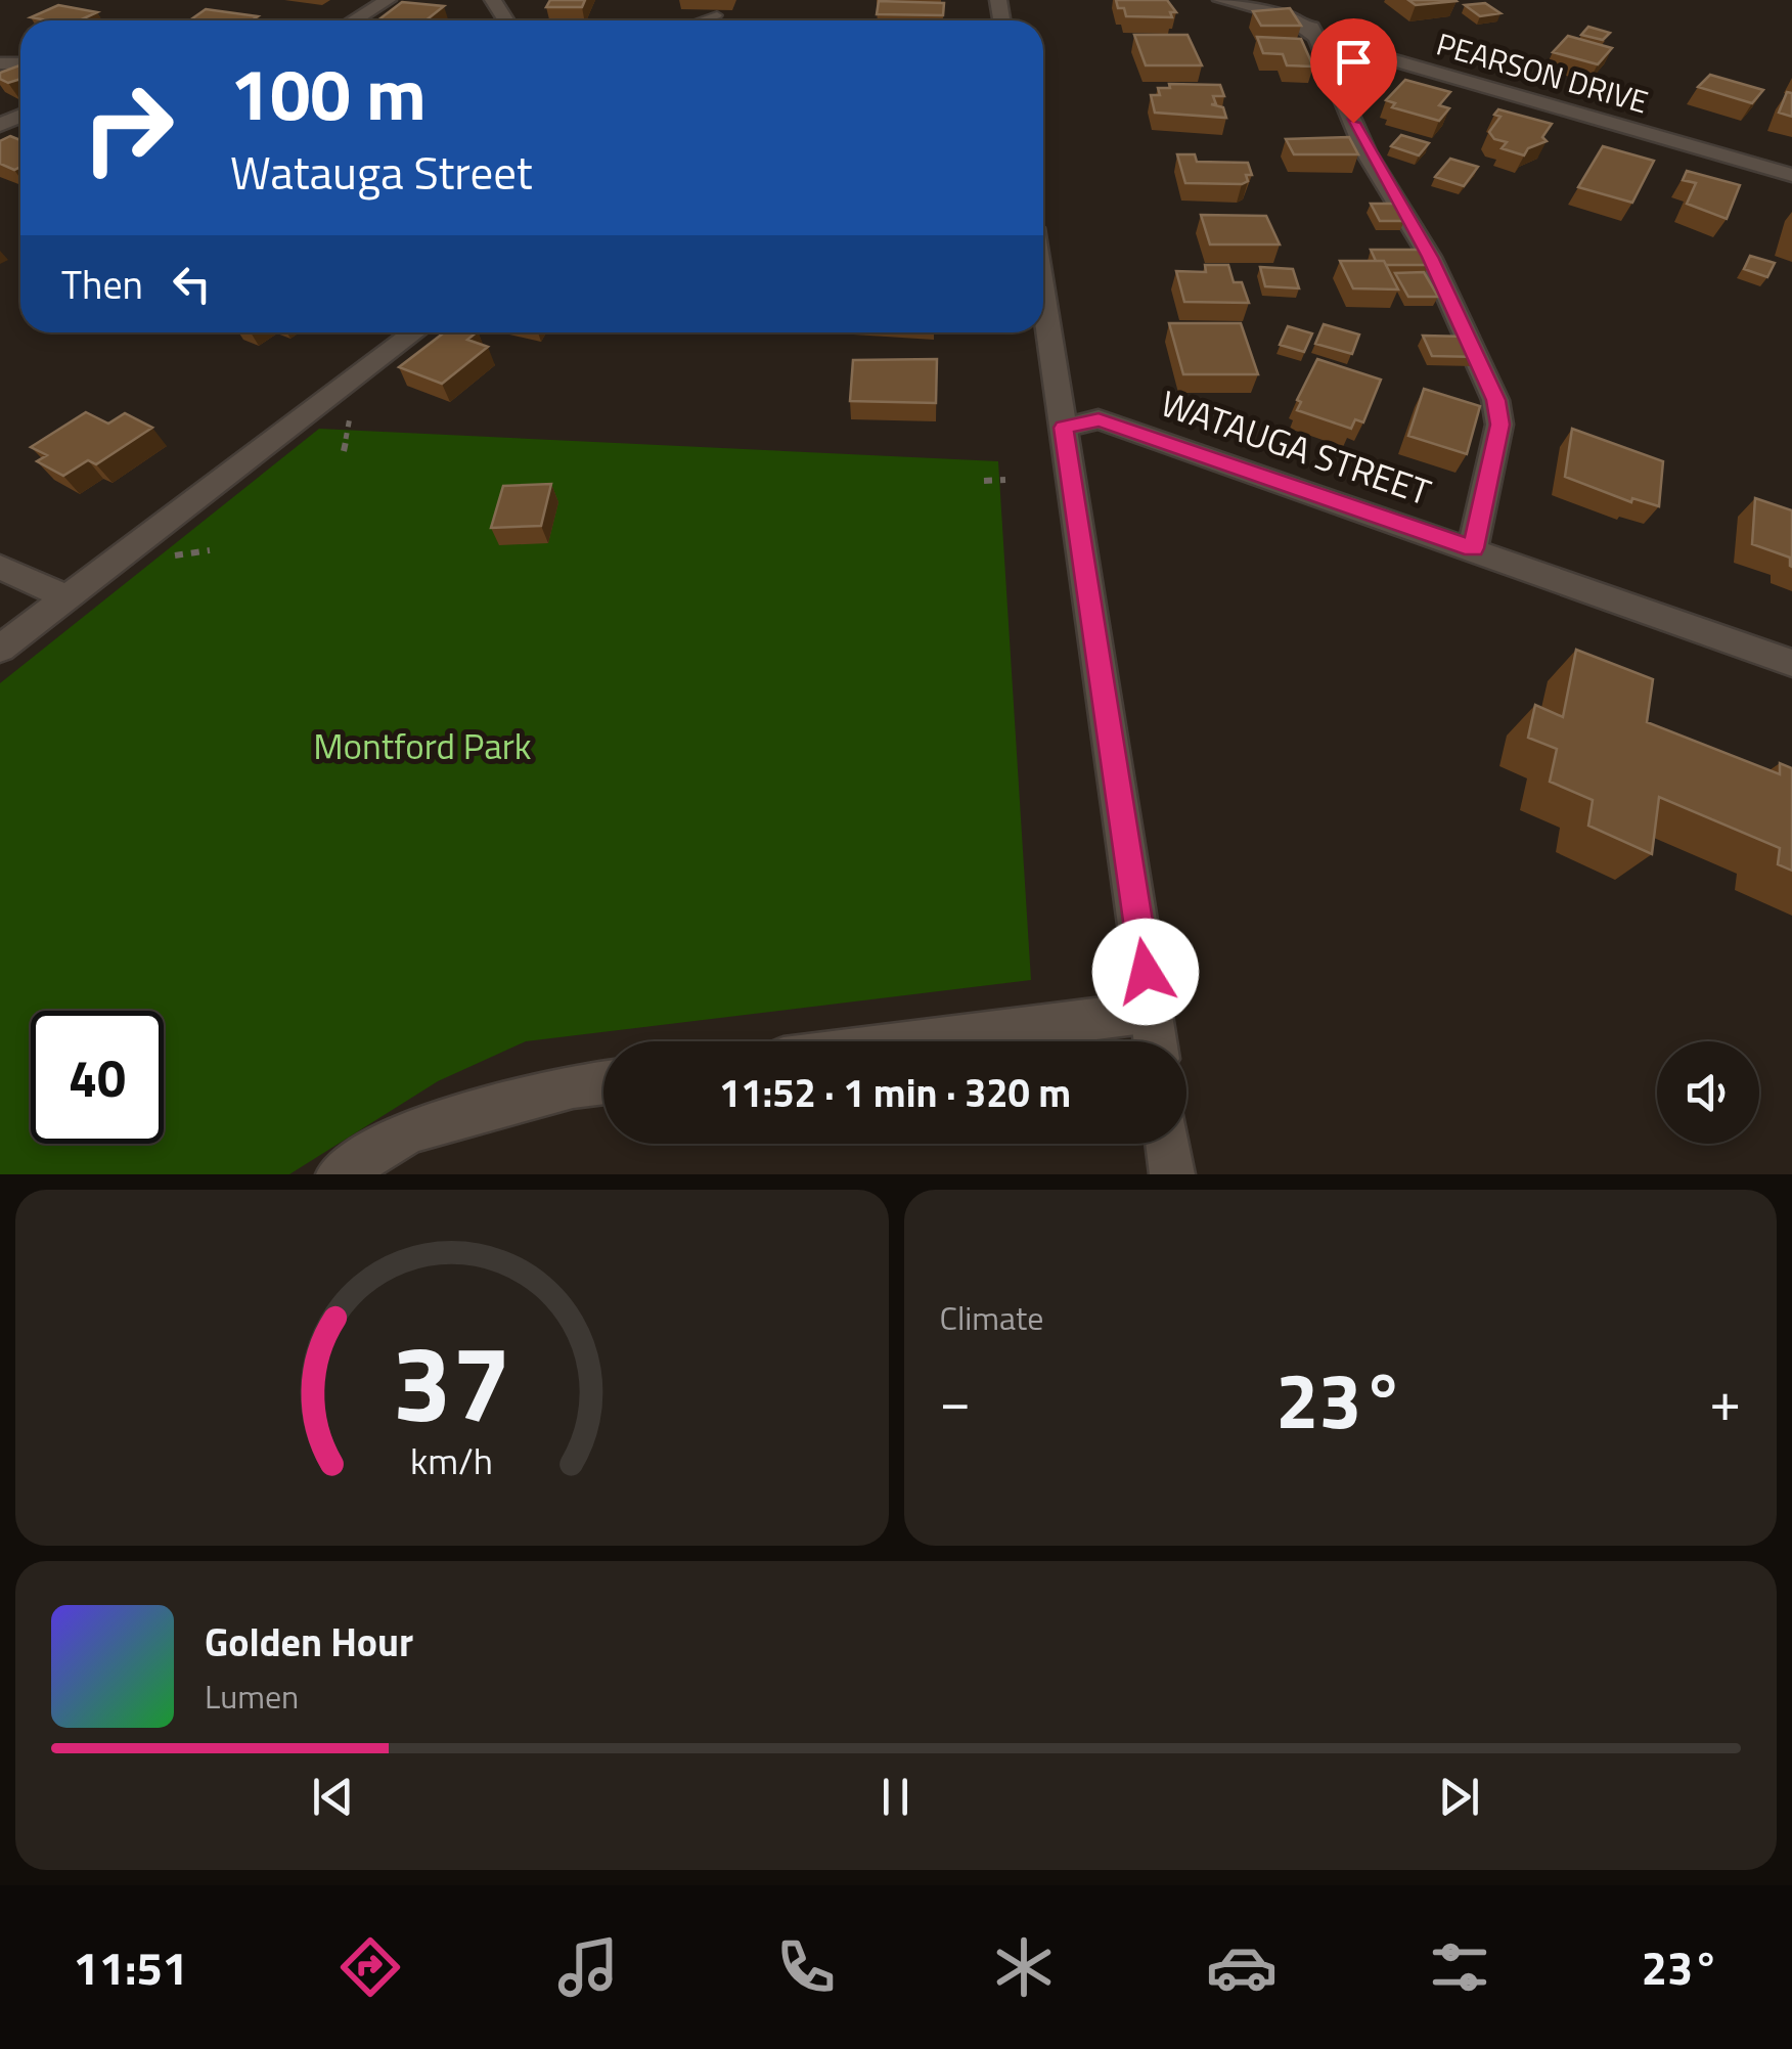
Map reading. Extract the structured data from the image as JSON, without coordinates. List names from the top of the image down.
{
  "streets": {
    "street": ["PEARSON DRIVE", "WATAUGA STREET"]
  },
  "parks": ["Montford Park"],
  "page": {
    "turn": ["100 m", "Watauga Street"],
    "then": "Then",
    "limit": "40",
    "trip": "11:52 · 1 min · 320 m",
    "tile": "Climate",
    "heat": ["−", "23°", "+"],
    "song": ["Golden Hour", "Lumen"],
    "tabs": ["11:51", "23°"],
    "gauge": ["37", "km/h"]
  }
}
